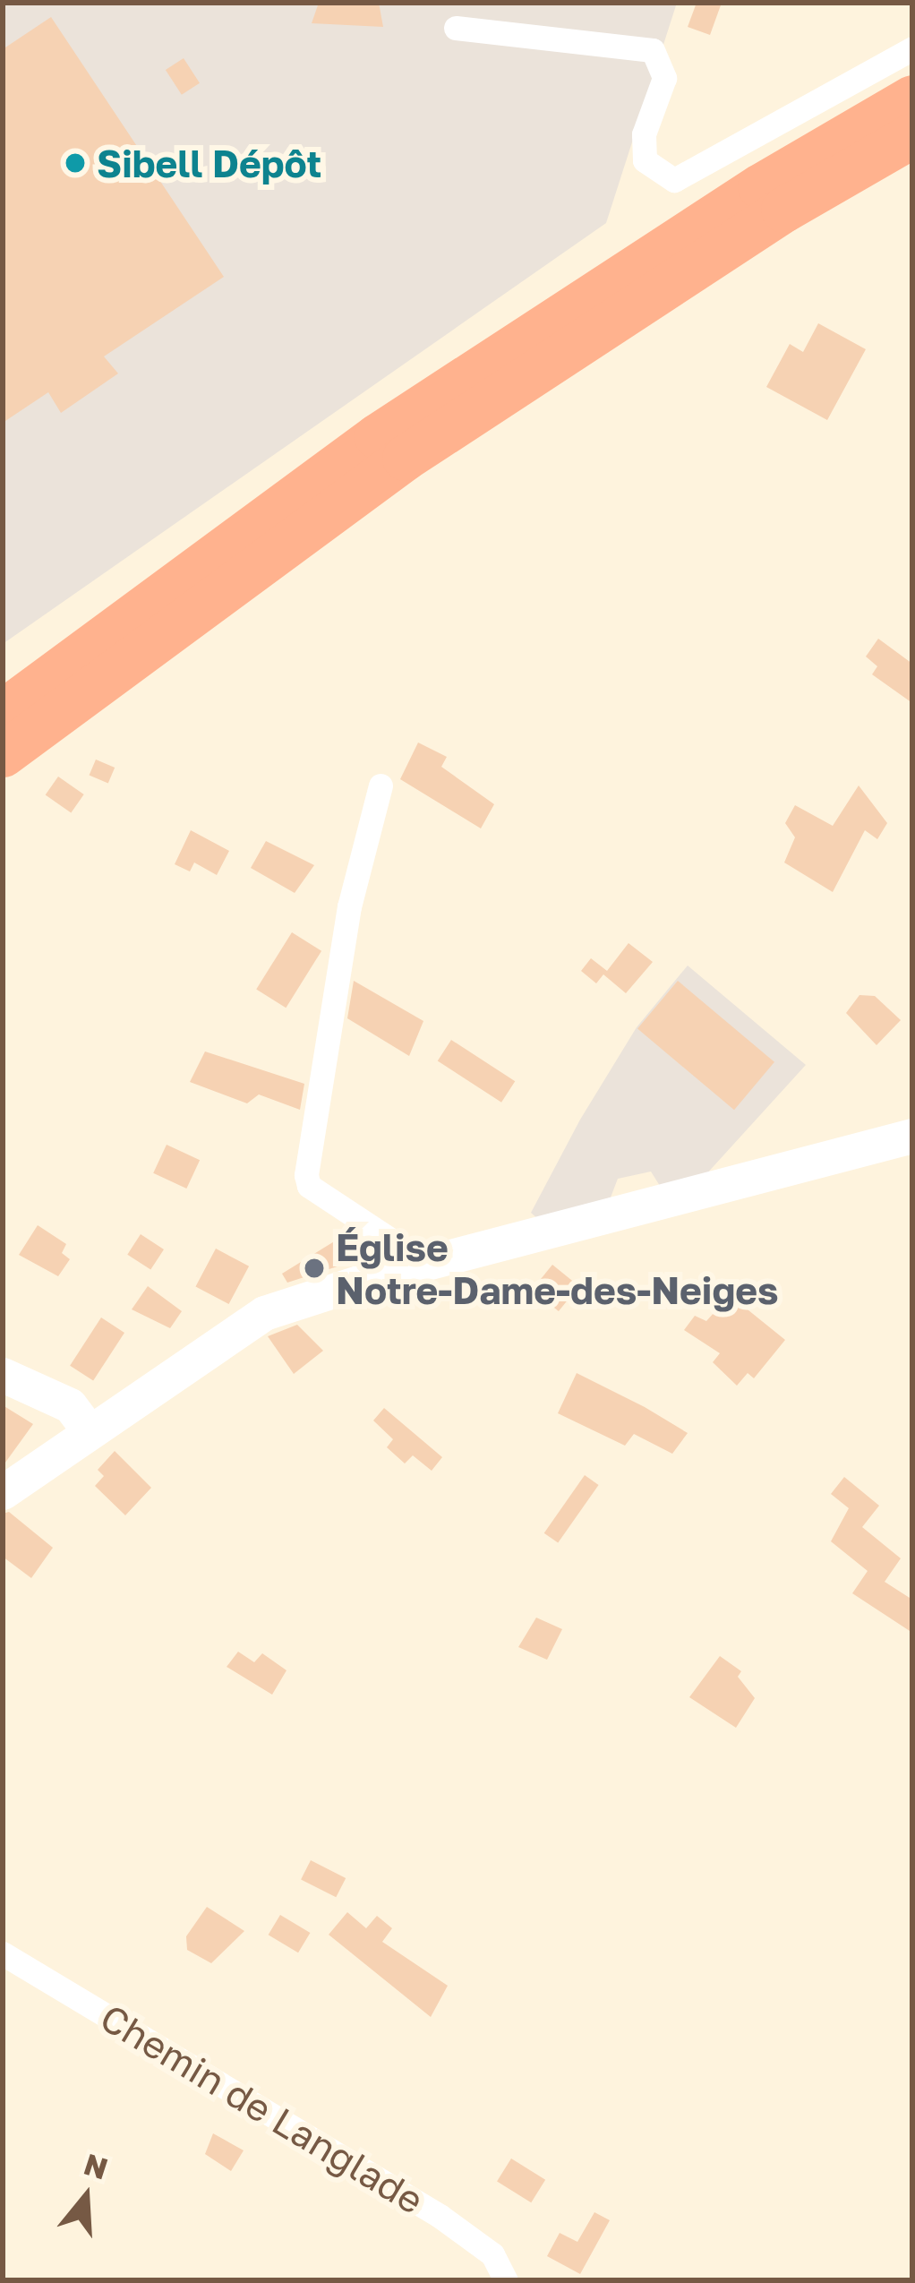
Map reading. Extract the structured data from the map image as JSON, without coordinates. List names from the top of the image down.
{
  "streets": {
    "street": ["Chemin de Langlade"]
  },
  "places": ["Sibell Dépôt", "Église Notre-Dame-des-Neiges"],
  "north": "top"
}
